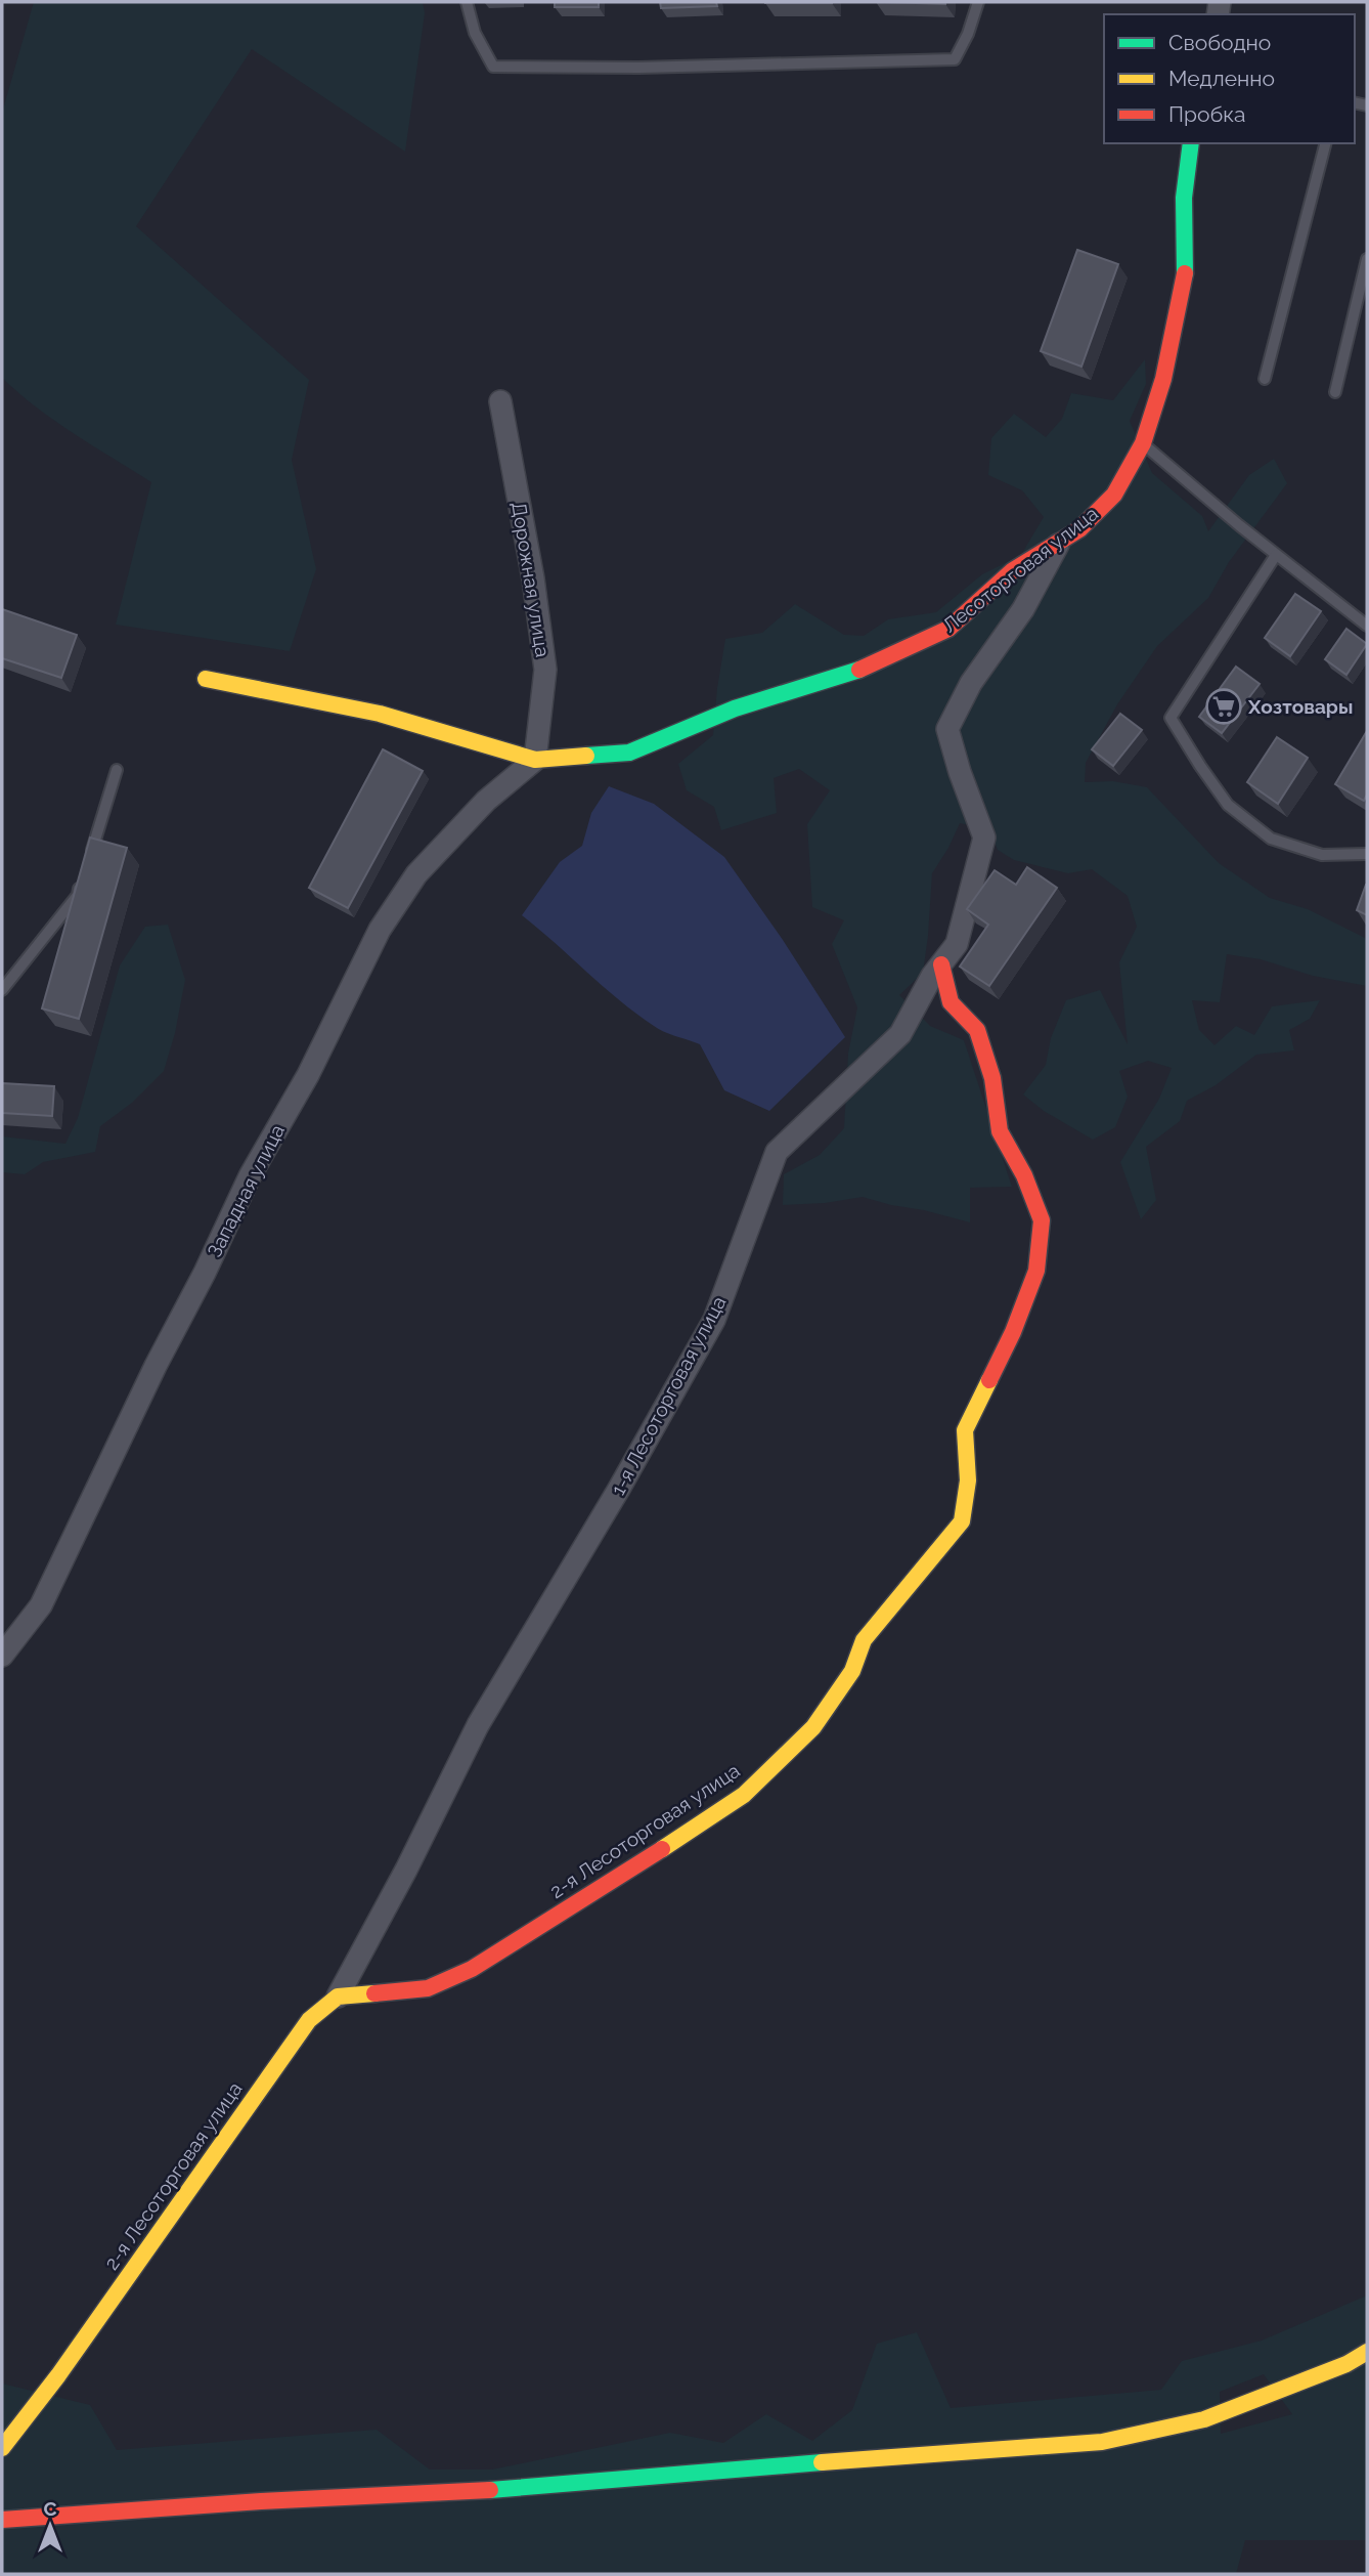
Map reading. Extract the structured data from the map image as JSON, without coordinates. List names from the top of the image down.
{
  "streets": {
    "street": [
      "Лесоторговая улица",
      "Дорожная улица",
      "Западная улица",
      "1-я Лесоторговая улица",
      "2-я Лесоторговая улица"
    ]
  },
  "crossings": [
    ["Лесоторговая улица", "Дорожная улица"],
    ["Лесоторговая улица", "Западная улица"],
    ["Лесоторговая улица", "1-я Лесоторговая улица"],
    ["Дорожная улица", "Западная улица"],
    ["1-я Лесоторговая улица", "2-я Лесоторговая улица"]
  ],
  "places": {
    "supermarket": ["Хозтовары"]
  },
  "legend": ["Свободно", "Медленно", "Пробка"],
  "north": "top"
}
